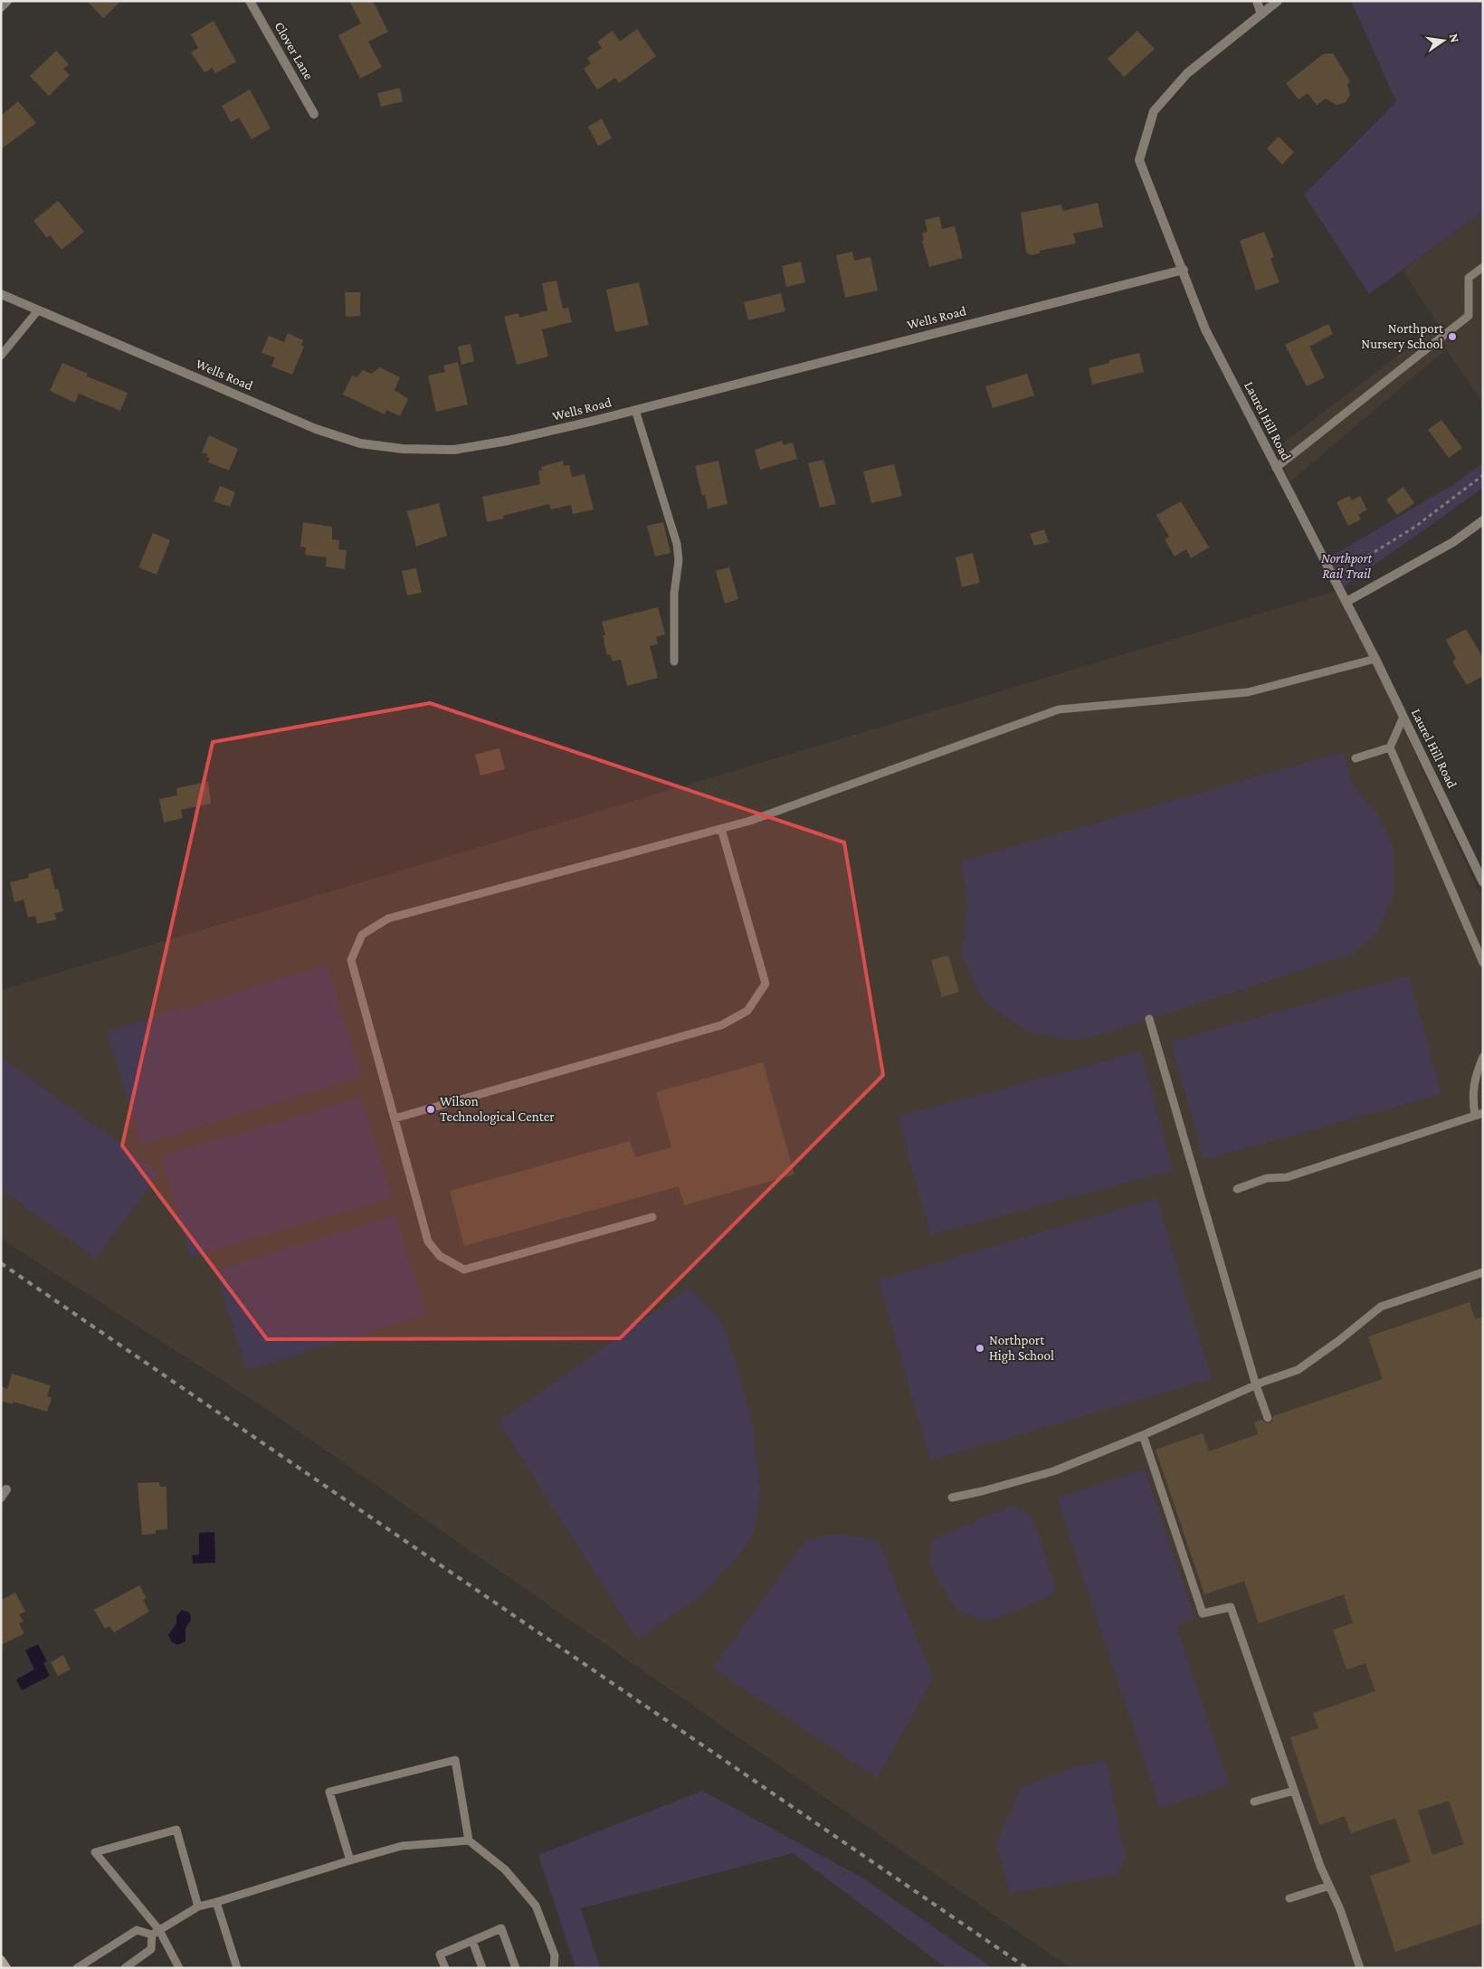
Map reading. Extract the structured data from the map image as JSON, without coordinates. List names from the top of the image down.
{
  "streets": {
    "street": ["Clover Lane", "Wells Road", "Laurel Hill Road"]
  },
  "crossings": [
    ["Wells Road", "Laurel Hill Road"]
  ],
  "parks": ["Northport Rail Trail"],
  "places": ["Northport Nursery School", "Wilson Technological Center", "Northport High School"],
  "north": "right"
}
